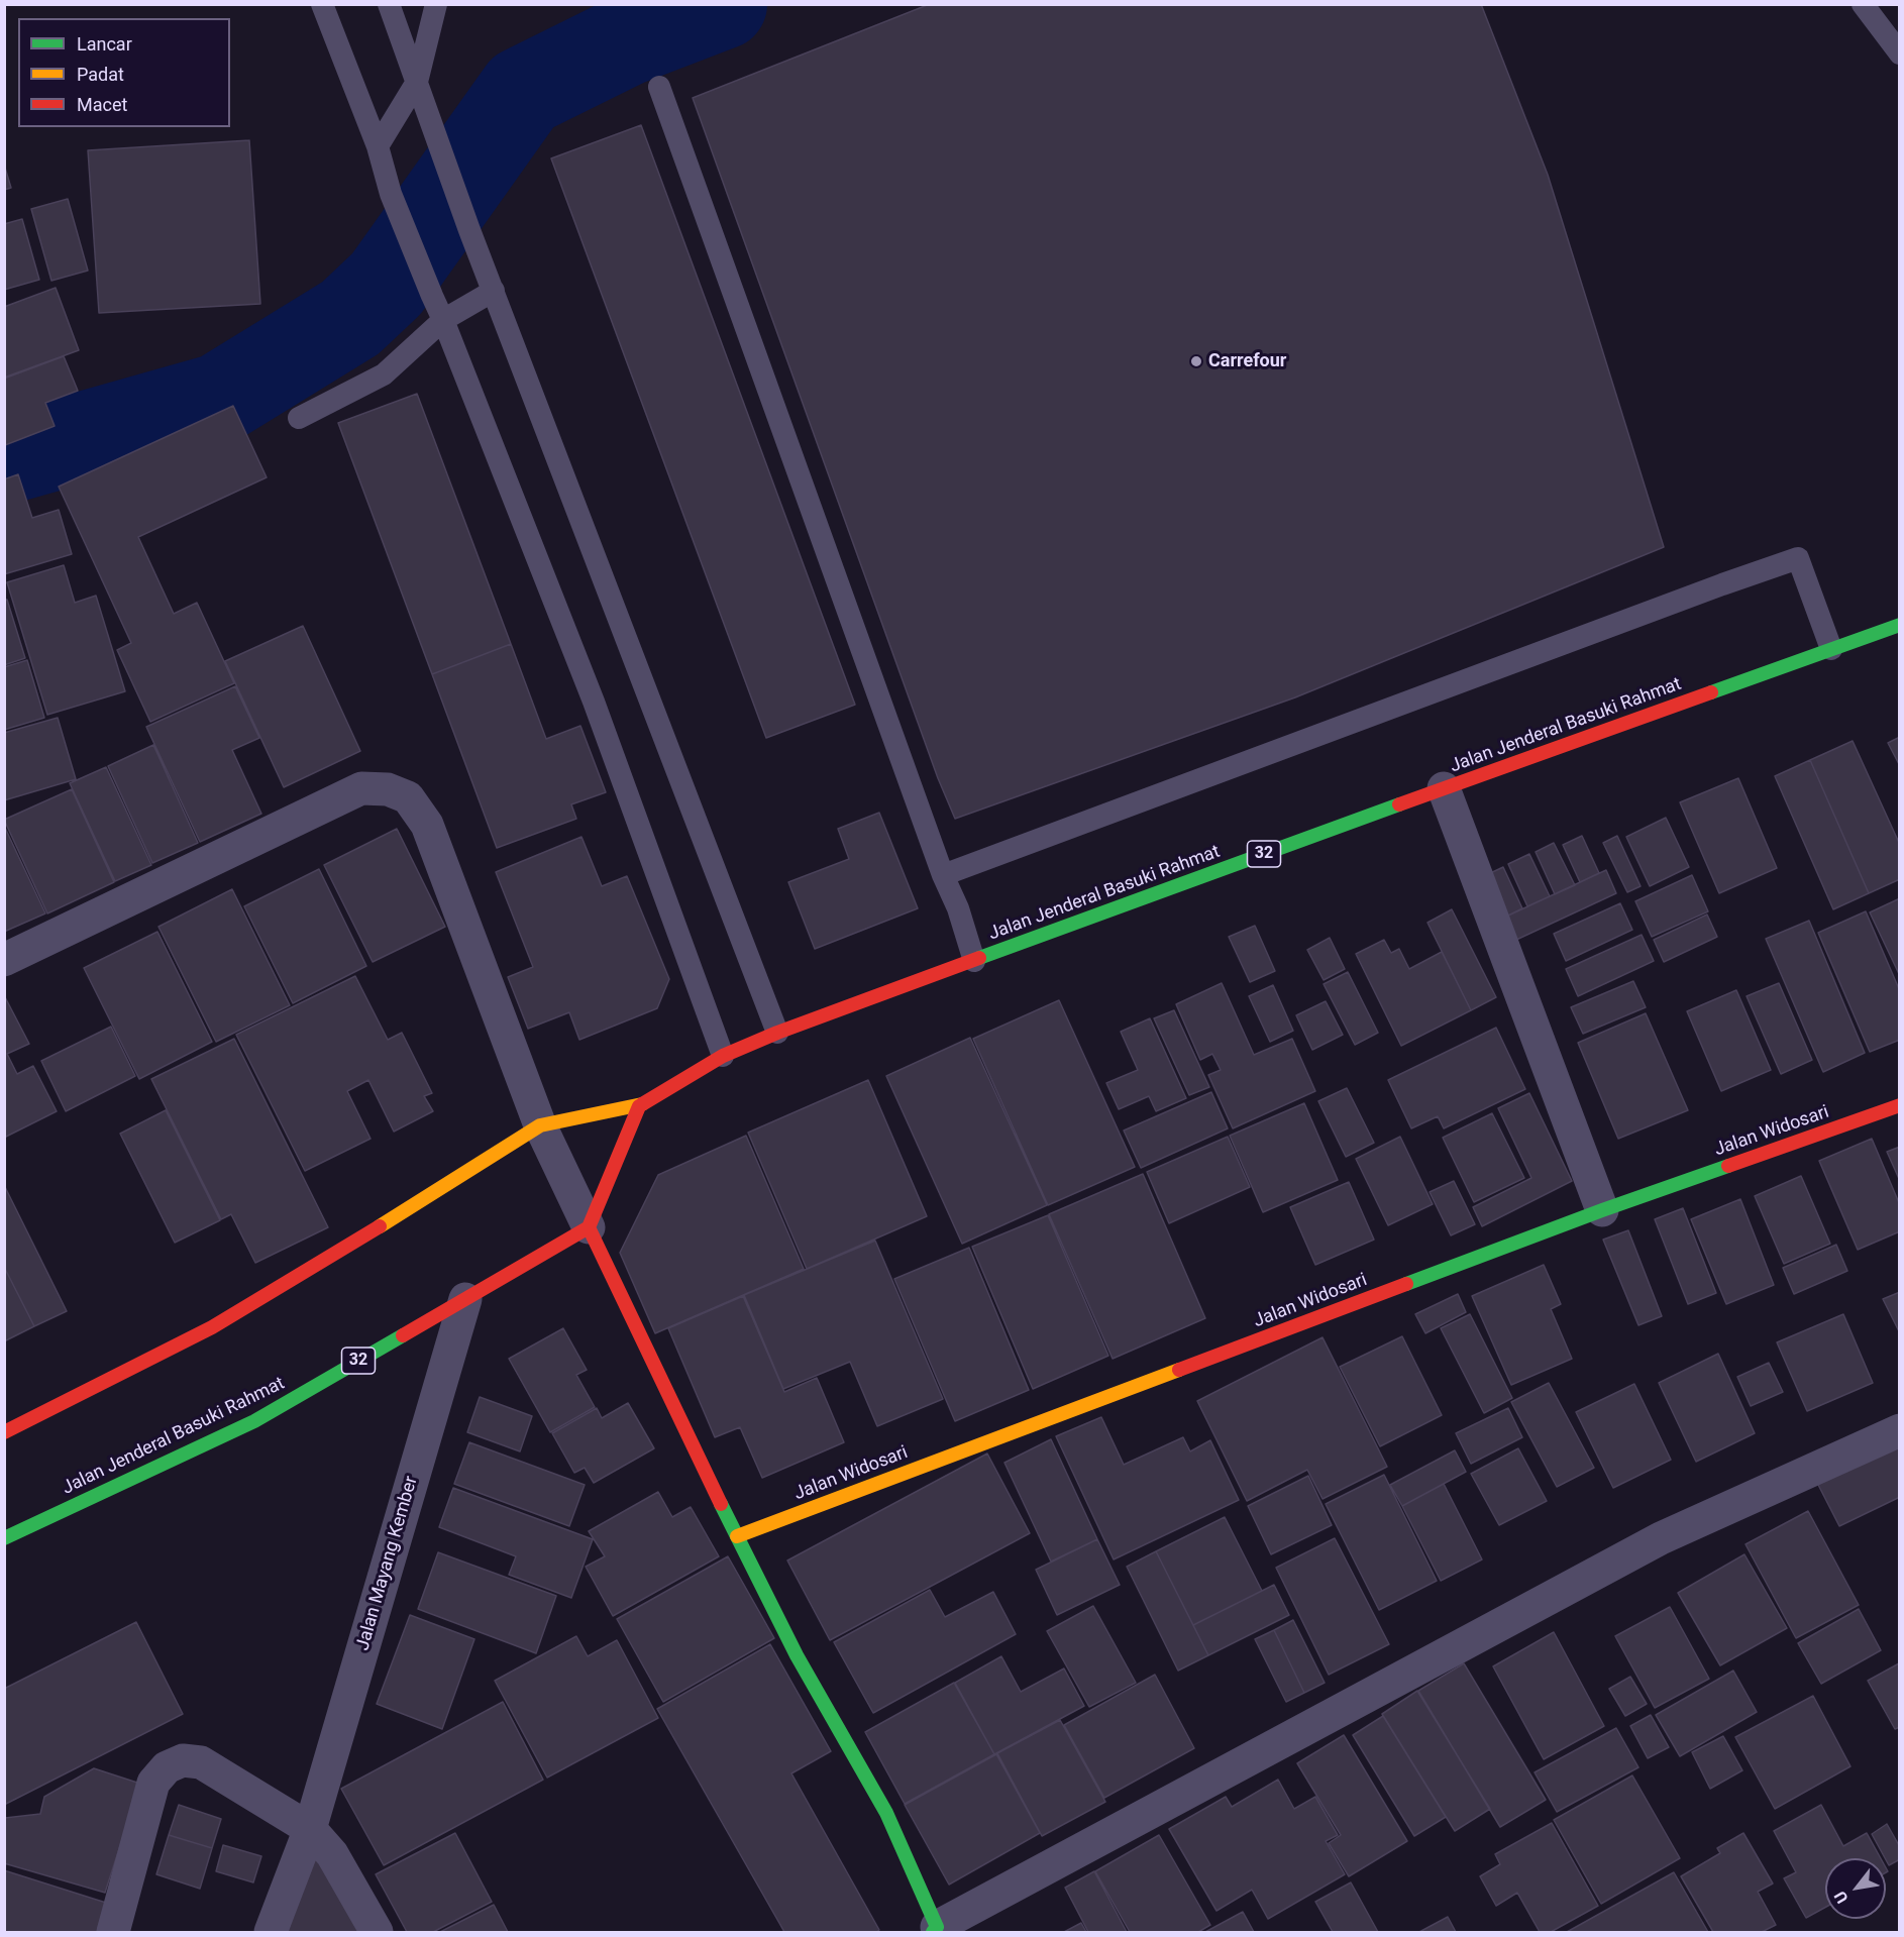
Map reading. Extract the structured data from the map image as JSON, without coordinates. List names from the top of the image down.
{
  "streets": {
    "main road": ["Jalan Jenderal Basuki Rahmat", "32", "Jalan Widosari"],
    "street": ["Jalan Mayang Kember"]
  },
  "crossings": [
    ["Jalan Jenderal Basuki Rahmat", "Jalan Mayang Kember"]
  ],
  "places": ["Carrefour"],
  "legend": ["Lancar", "Padat", "Macet"],
  "north": "bottom left"
}
